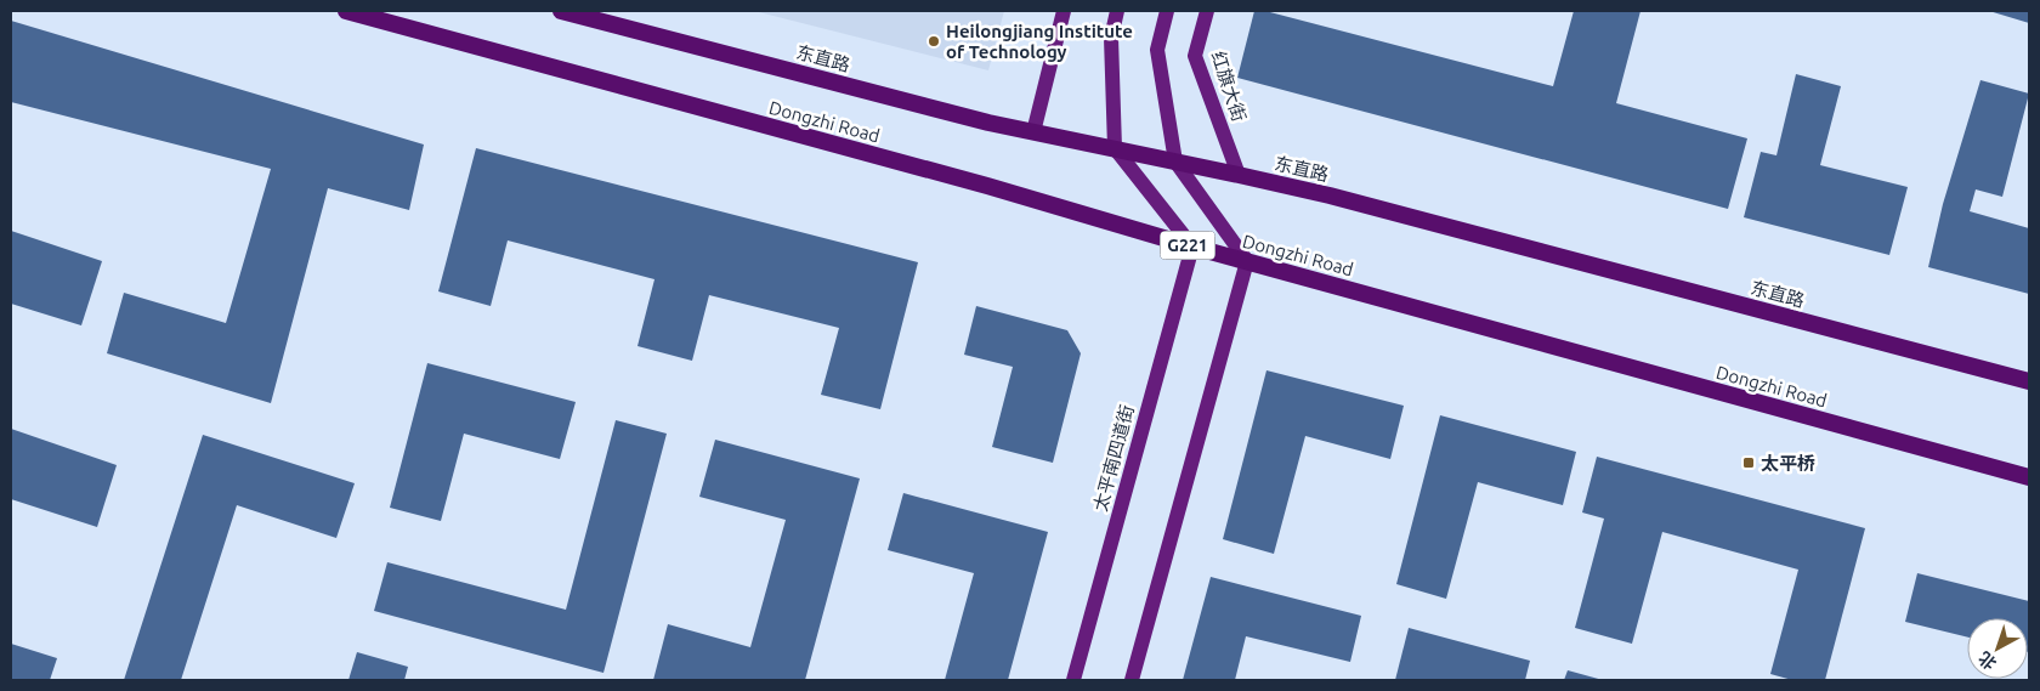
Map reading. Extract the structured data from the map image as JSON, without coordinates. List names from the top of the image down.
{
  "streets": {
    "highway": ["东直路", "Dongzhi Road", "G221"],
    "main road": ["红旗大街", "太平南四道街"]
  },
  "crossings": [
    ["东直路", "红旗大街"],
    ["Dongzhi Road", "太平南四道街"]
  ],
  "places": {
    "other": ["Heilongjiang Institute of Technology"],
    "transit": ["太平桥"]
  },
  "north": "bottom left"
}
